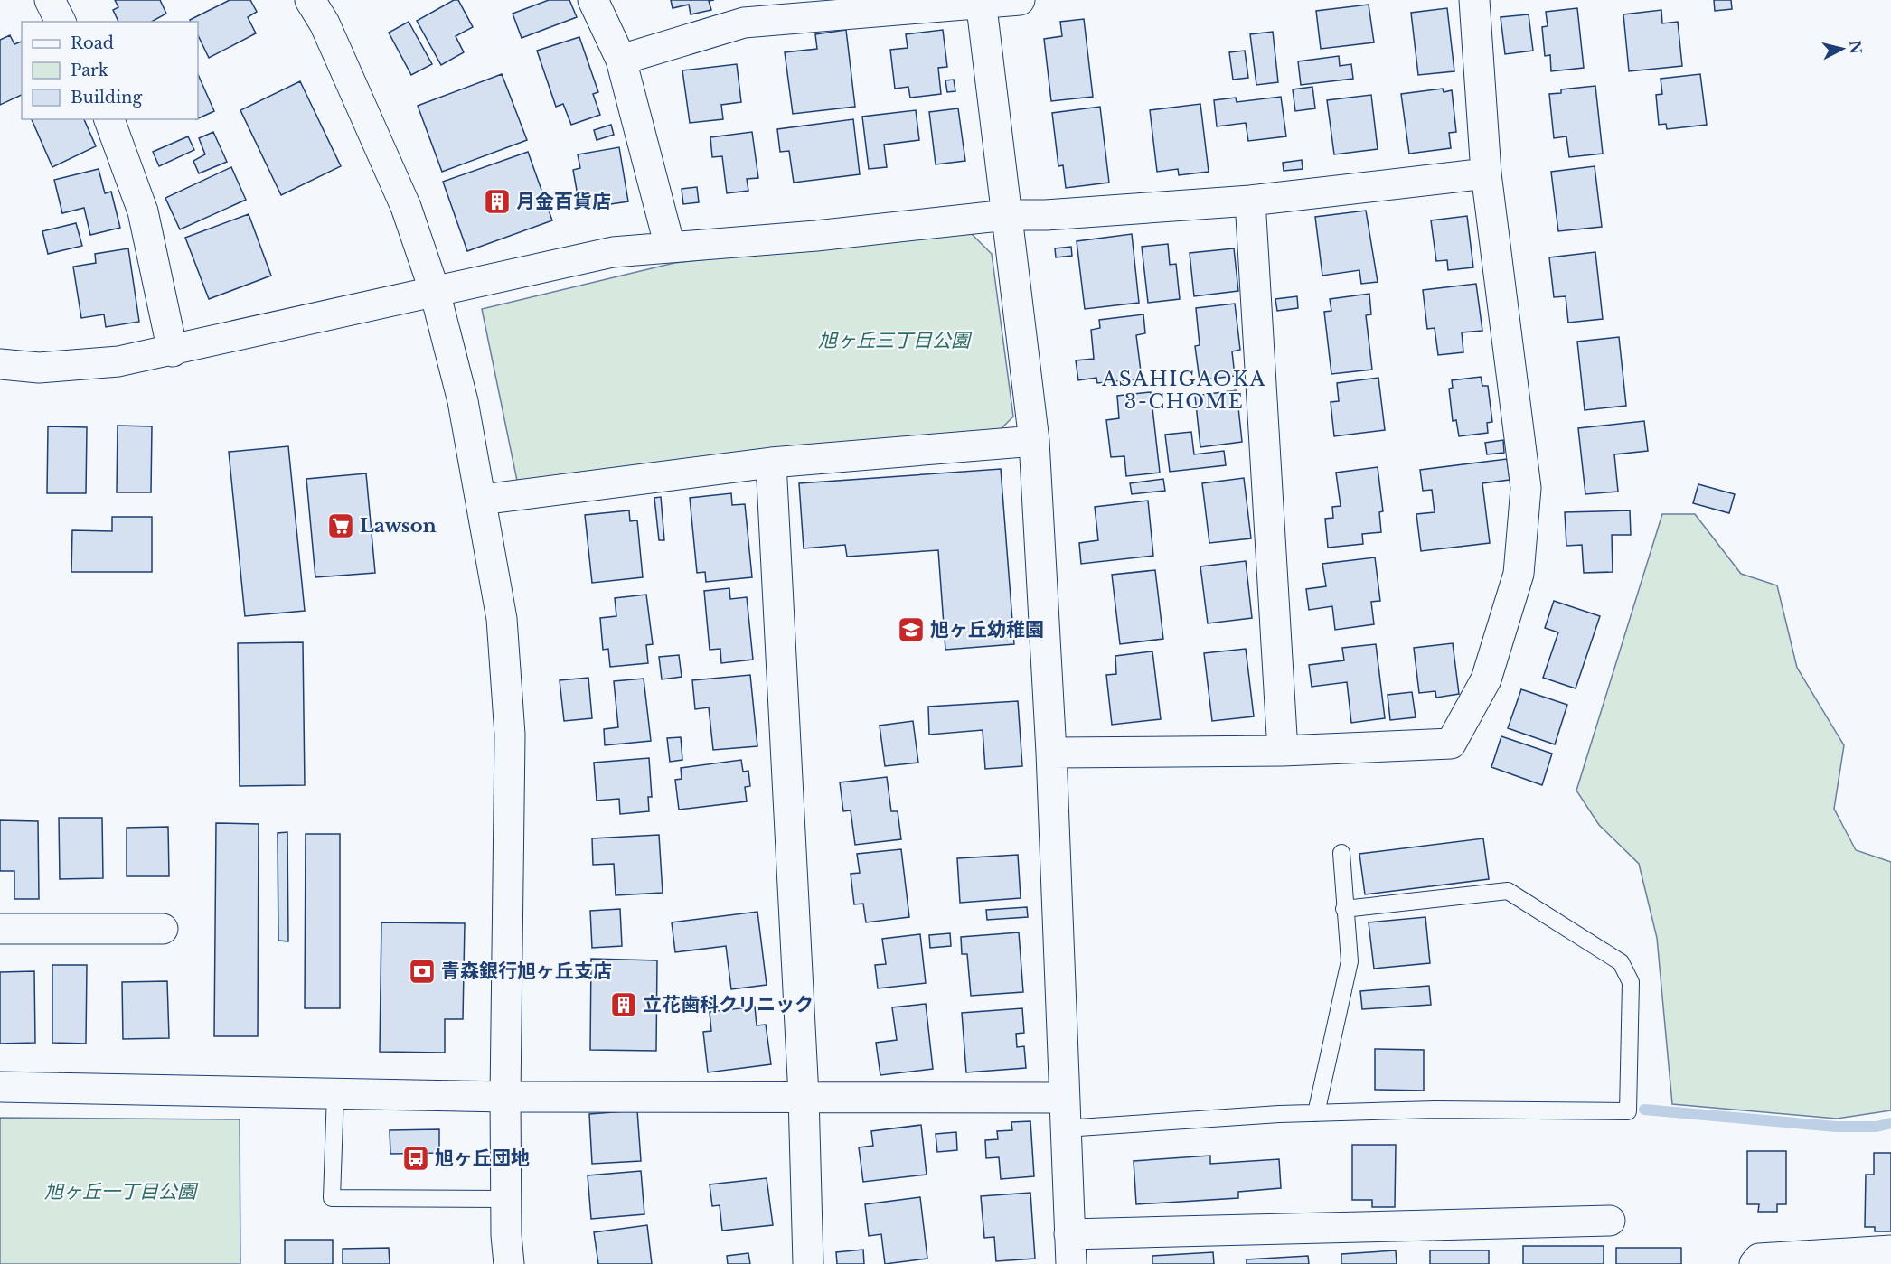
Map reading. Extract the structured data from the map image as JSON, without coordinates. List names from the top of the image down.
{
  "districts": ["ASAHIGAOKA 3-CHOME"],
  "parks": ["旭ヶ丘三丁目公園", "旭ヶ丘一丁目公園"],
  "places": {
    "building": ["月金百貨店", "立花歯科クリニック"],
    "supermarket": ["Lawson"],
    "school or university": ["旭ヶ丘幼稚園"],
    "bank": ["青森銀行旭ヶ丘支店"],
    "bus stop": ["旭ヶ丘団地"]
  },
  "legend": ["Road", "Park", "Building"],
  "north": "right"
}
